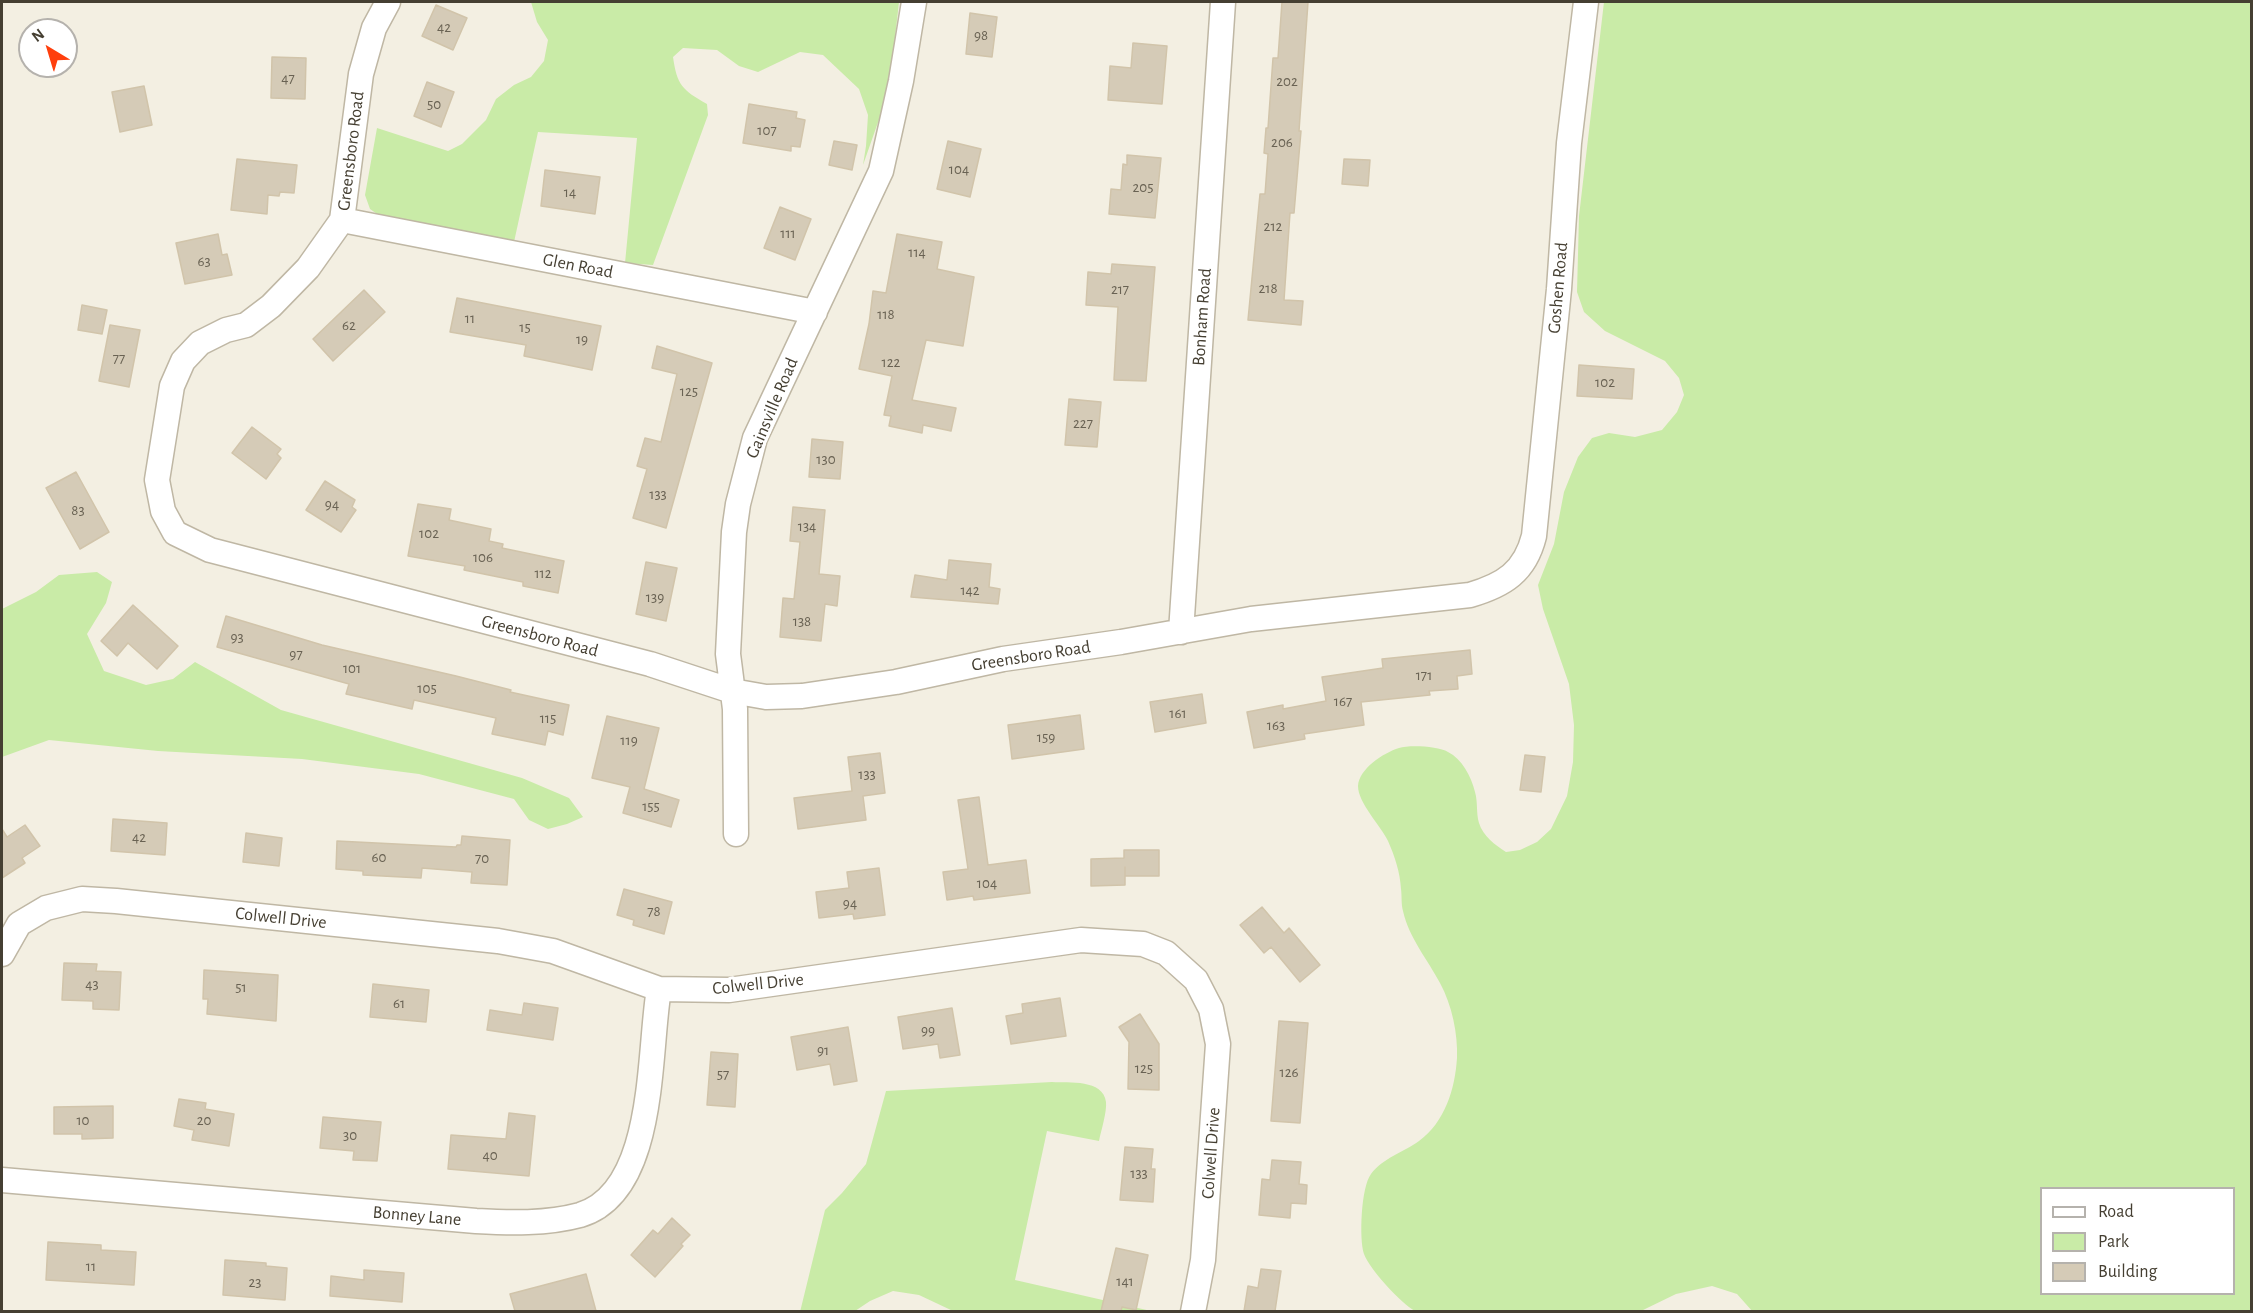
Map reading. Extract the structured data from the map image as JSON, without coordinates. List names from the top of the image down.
{
  "streets": {
    "street": [
      "Greensboro Road",
      "Glen Road",
      "Goshen Road",
      "Bonham Road",
      "Gainsville Road",
      "Colwell Drive",
      "Bonney Lane"
    ]
  },
  "crossings": [
    ["Greensboro Road", "Glen Road"],
    ["Greensboro Road", "Goshen Road"],
    ["Greensboro Road", "Bonham Road"],
    ["Greensboro Road", "Gainsville Road"],
    ["Glen Road", "Gainsville Road"],
    ["Colwell Drive", "Bonney Lane"]
  ],
  "house_numbers": [
    "42",
    "98",
    "47",
    "202",
    "50",
    "107",
    "206",
    "104",
    "205",
    "14",
    "212",
    "111",
    "114",
    "63",
    "218",
    "217",
    "118",
    "11",
    "62",
    "15",
    "19",
    "77",
    "122",
    "102",
    "125",
    "227",
    "130",
    "133",
    "94",
    "83",
    "134",
    "102",
    "106",
    "112",
    "142",
    "139",
    "138",
    "93",
    "97",
    "101",
    "171",
    "105",
    "167",
    "161",
    "115",
    "163",
    "159",
    "119",
    "133",
    "155",
    "42",
    "60",
    "70",
    "104",
    "94",
    "78",
    "43",
    "51",
    "61",
    "99",
    "91",
    "125",
    "126",
    "57",
    "10",
    "20",
    "30",
    "40",
    "133",
    "11",
    "141",
    "23"
  ],
  "legend": ["Road", "Park", "Building"],
  "north": "top left"
}
